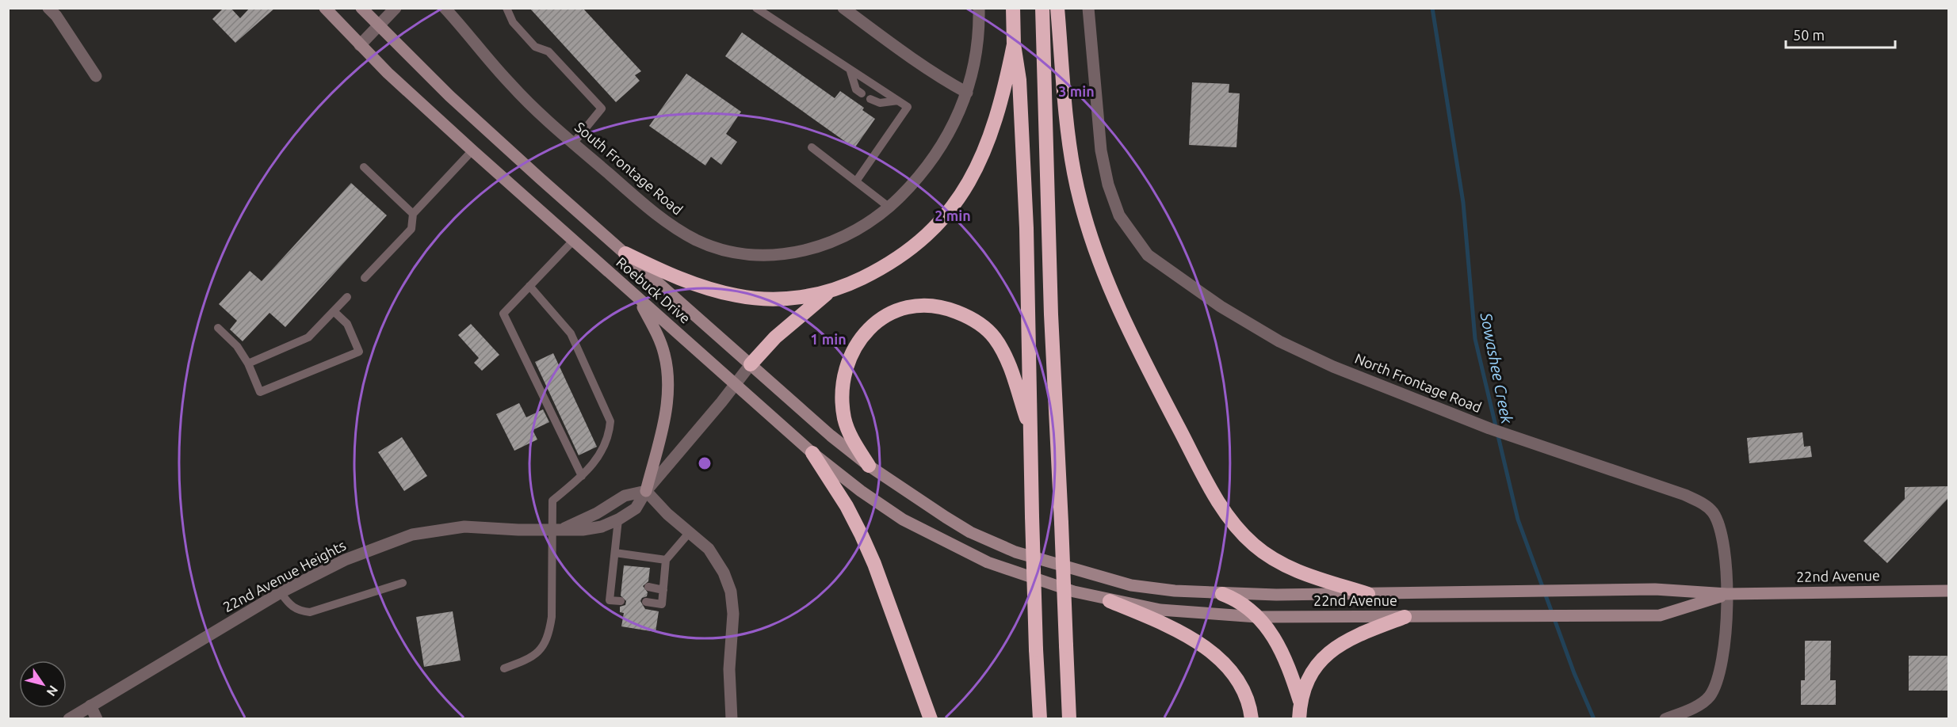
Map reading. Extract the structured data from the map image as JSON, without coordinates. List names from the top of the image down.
{
  "streets": {
    "main road": ["Roebuck Drive", "22nd Avenue"],
    "street": ["South Frontage Road", "North Frontage Road", "22nd Avenue Heights"]
  },
  "crossings": [
    ["Roebuck Drive", "22nd Avenue Heights"],
    ["Roebuck Drive", "22nd Avenue"],
    ["North Frontage Road", "22nd Avenue"]
  ],
  "water": ["Sowashee Creek"],
  "scale_bar": "50 m",
  "north": "bottom right",
  "rings": ["3 min", "2 min", "1 min"]
}
